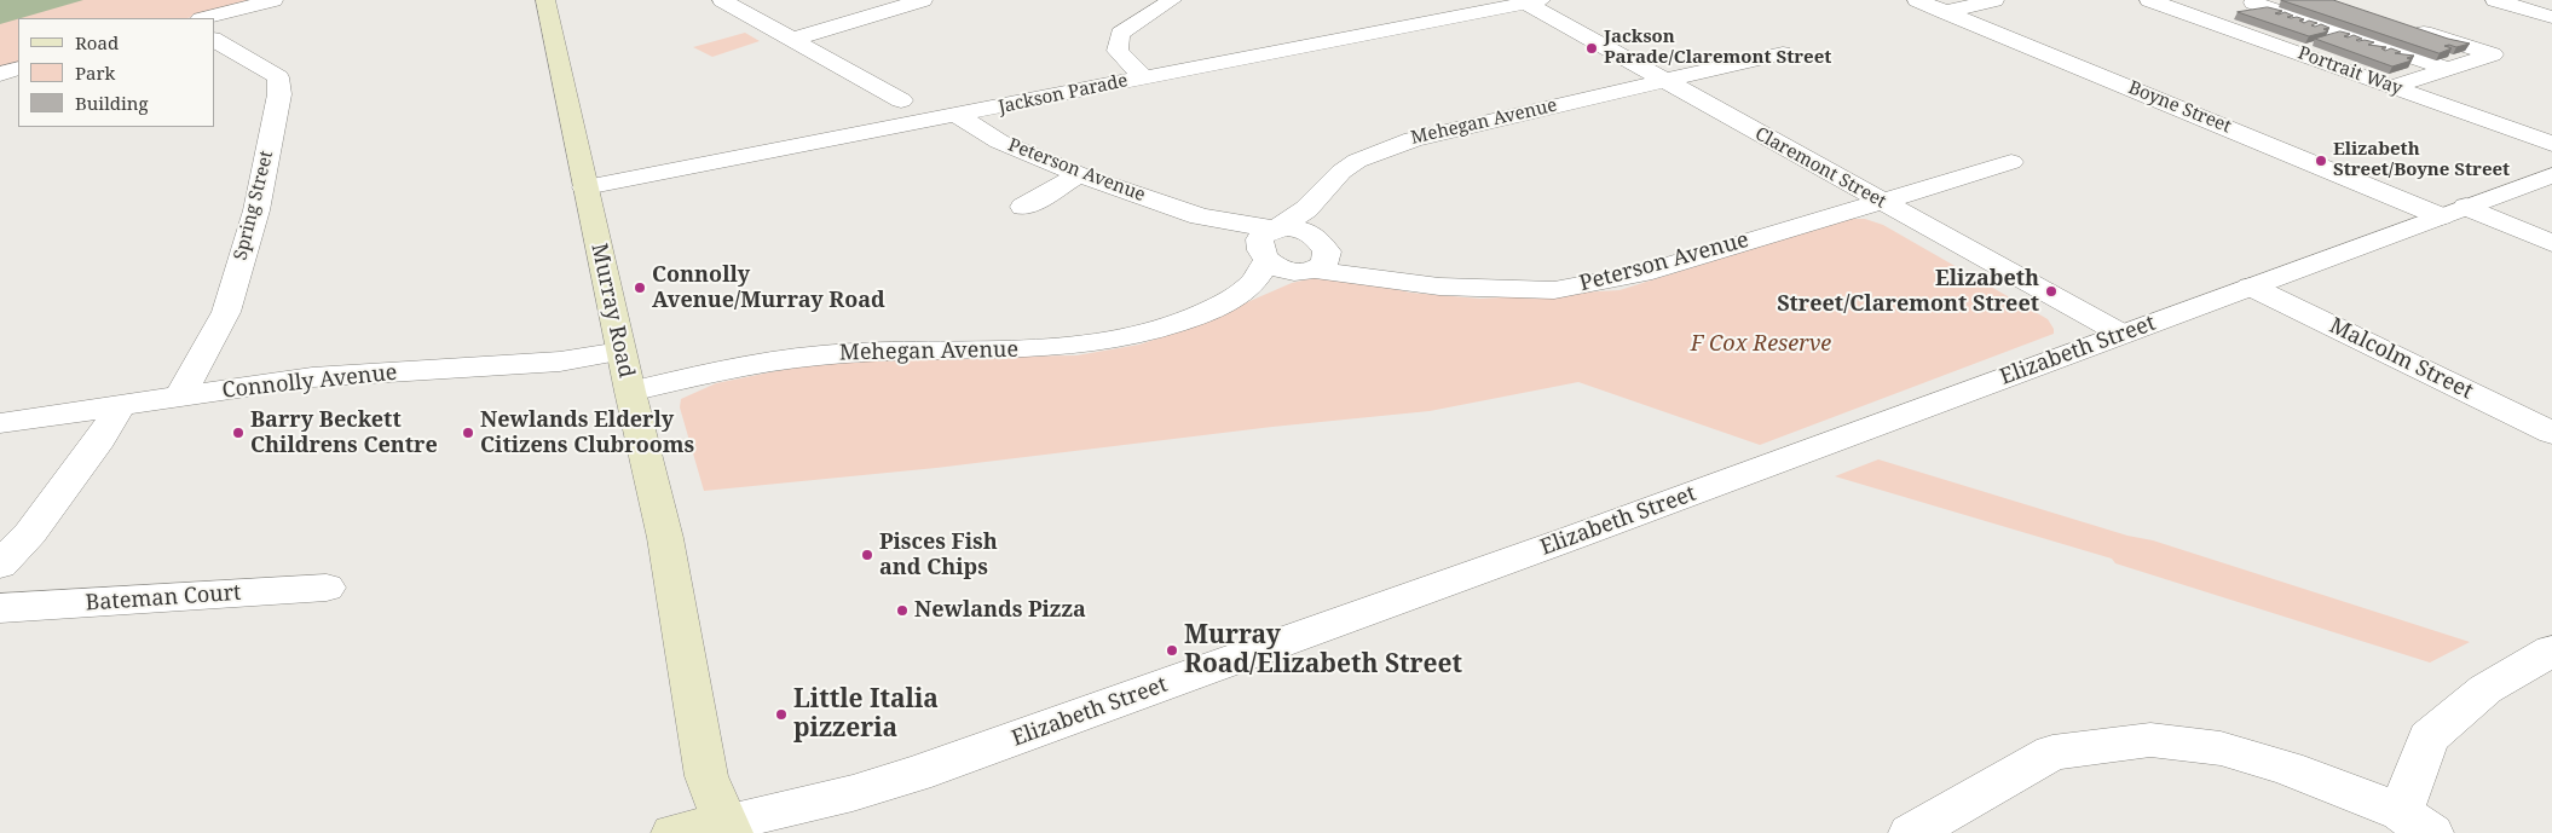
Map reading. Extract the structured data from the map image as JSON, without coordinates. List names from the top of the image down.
{
  "streets": {
    "main road": ["Murray Road", "Elizabeth Street"],
    "street": [
      "Portrait Way",
      "Jackson Parade",
      "Boyne Street",
      "Mehegan Avenue",
      "Claremont Street",
      "Peterson Avenue",
      "Spring Street",
      "Malcolm Street",
      "Connolly Avenue",
      "Bateman Court"
    ]
  },
  "crossings": [
    ["Jackson Parade", "Claremont Street"],
    ["Jackson Parade", "Peterson Avenue"],
    ["Jackson Parade", "Murray Road"],
    ["Boyne Street", "Elizabeth Street"],
    ["Mehegan Avenue", "Claremont Street"],
    ["Mehegan Avenue", "Peterson Avenue"],
    ["Mehegan Avenue", "Murray Road"],
    ["Claremont Street", "Peterson Avenue"],
    ["Claremont Street", "Elizabeth Street"],
    ["Spring Street", "Connolly Avenue"],
    ["Murray Road", "Elizabeth Street"],
    ["Murray Road", "Connolly Avenue"],
    ["Elizabeth Street", "Malcolm Street"]
  ],
  "parks": ["F Cox Reserve"],
  "places": [
    "Jackson Parade/Claremont Street",
    "Elizabeth Street/Boyne Street",
    "Connolly Avenue/Murray Road",
    "Elizabeth Street/Claremont Street",
    "Barry Beckett Childrens Centre",
    "Newlands Elderly Citizens Clubrooms",
    "Pisces Fish and Chips",
    "Newlands Pizza",
    "Murray Road/Elizabeth Street",
    "Little Italia pizzeria"
  ],
  "legend": ["Road", "Park", "Building"]
}
